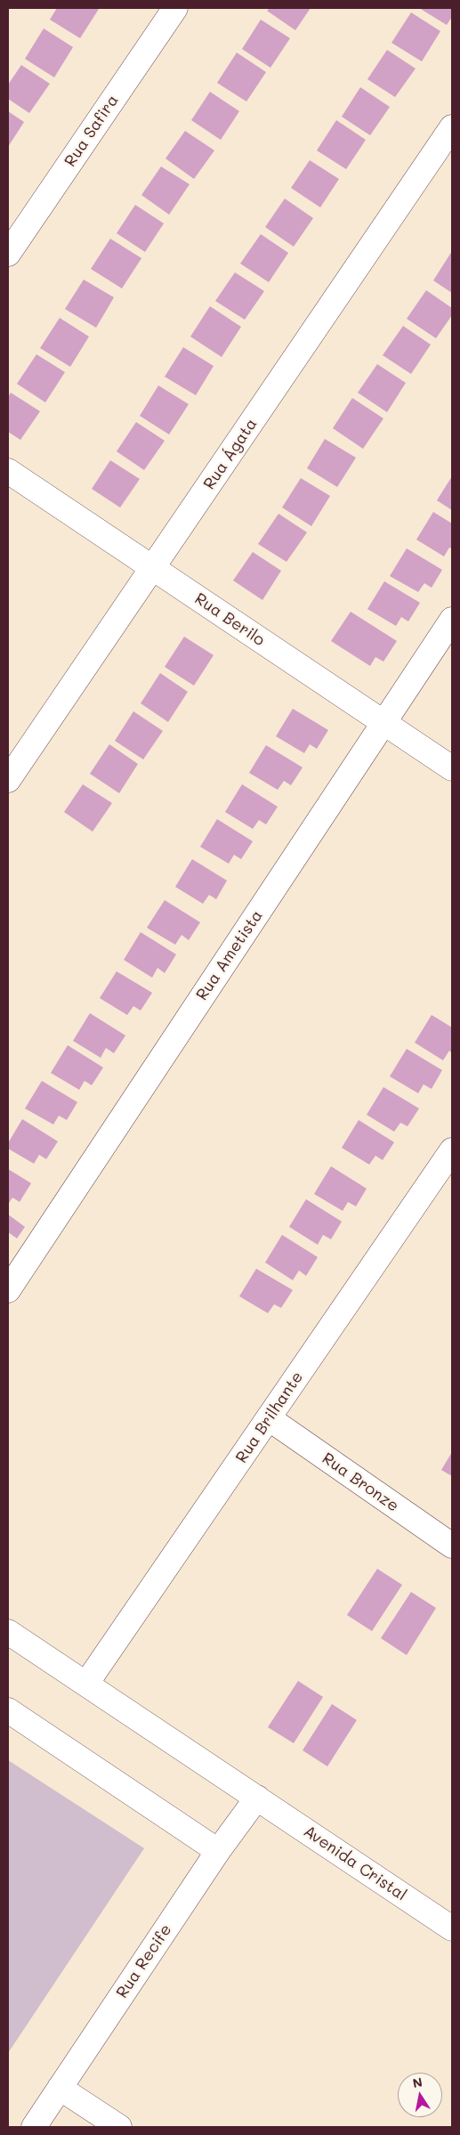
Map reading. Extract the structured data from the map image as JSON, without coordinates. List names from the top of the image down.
{
  "streets": {
    "street": [
      "Rua Safira",
      "Rua Ágata",
      "Rua Berilo",
      "Rua Ametista",
      "Rua Brilhante",
      "Rua Bronze",
      "Avenida Cristal",
      "Rua Recife"
    ]
  },
  "crossings": [
    ["Rua Ágata", "Rua Berilo"],
    ["Rua Berilo", "Rua Ametista"],
    ["Rua Brilhante", "Rua Bronze"],
    ["Rua Brilhante", "Avenida Cristal"],
    ["Avenida Cristal", "Rua Recife"]
  ],
  "north": "top"
}
